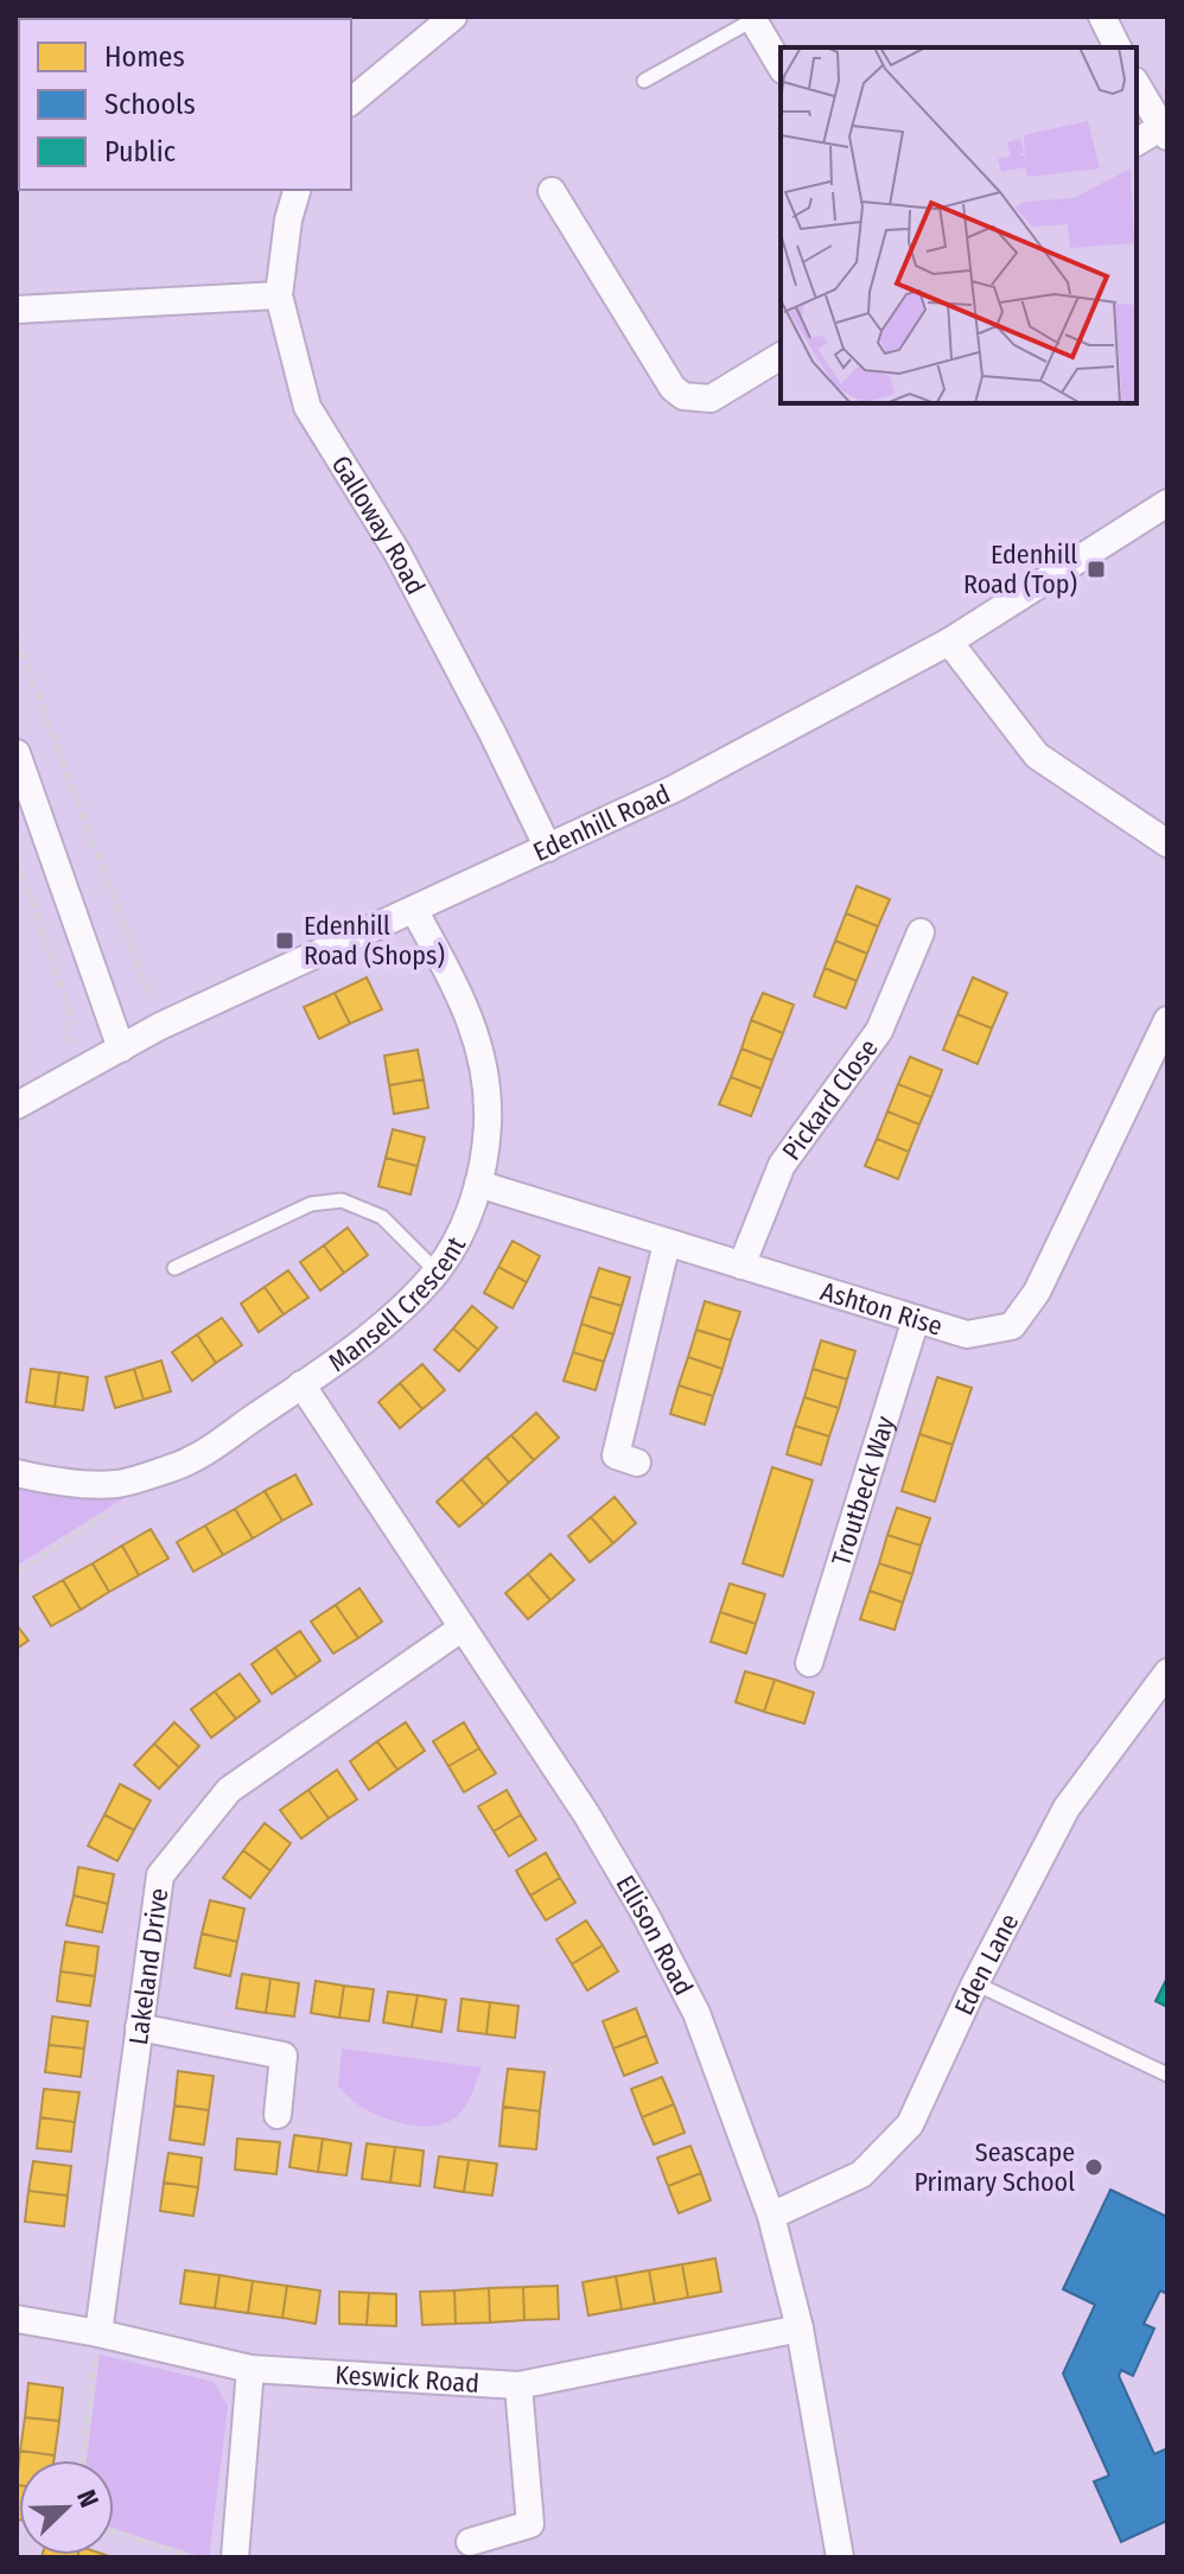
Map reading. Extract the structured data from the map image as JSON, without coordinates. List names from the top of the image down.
{
  "streets": {
    "street": [
      "Galloway Road",
      "Edenhill Road",
      "Pickard Close",
      "Mansell Crescent",
      "Ashton Rise",
      "Troutbeck Way",
      "Ellison Road",
      "Eden Lane",
      "Lakeland Drive",
      "Keswick Road"
    ]
  },
  "crossings": [
    ["Galloway Road", "Edenhill Road"],
    ["Edenhill Road", "Mansell Crescent"],
    ["Pickard Close", "Ashton Rise"],
    ["Mansell Crescent", "Ashton Rise"],
    ["Mansell Crescent", "Ellison Road"],
    ["Ashton Rise", "Troutbeck Way"],
    ["Ellison Road", "Eden Lane"],
    ["Ellison Road", "Lakeland Drive"],
    ["Ellison Road", "Keswick Road"],
    ["Lakeland Drive", "Keswick Road"]
  ],
  "places": {
    "transit": ["Edenhill Road (Top)", "Edenhill Road (Shops)"],
    "other": ["Seascape Primary School"]
  },
  "legend": ["Homes", "Schools", "Public"],
  "north": "top right"
}
